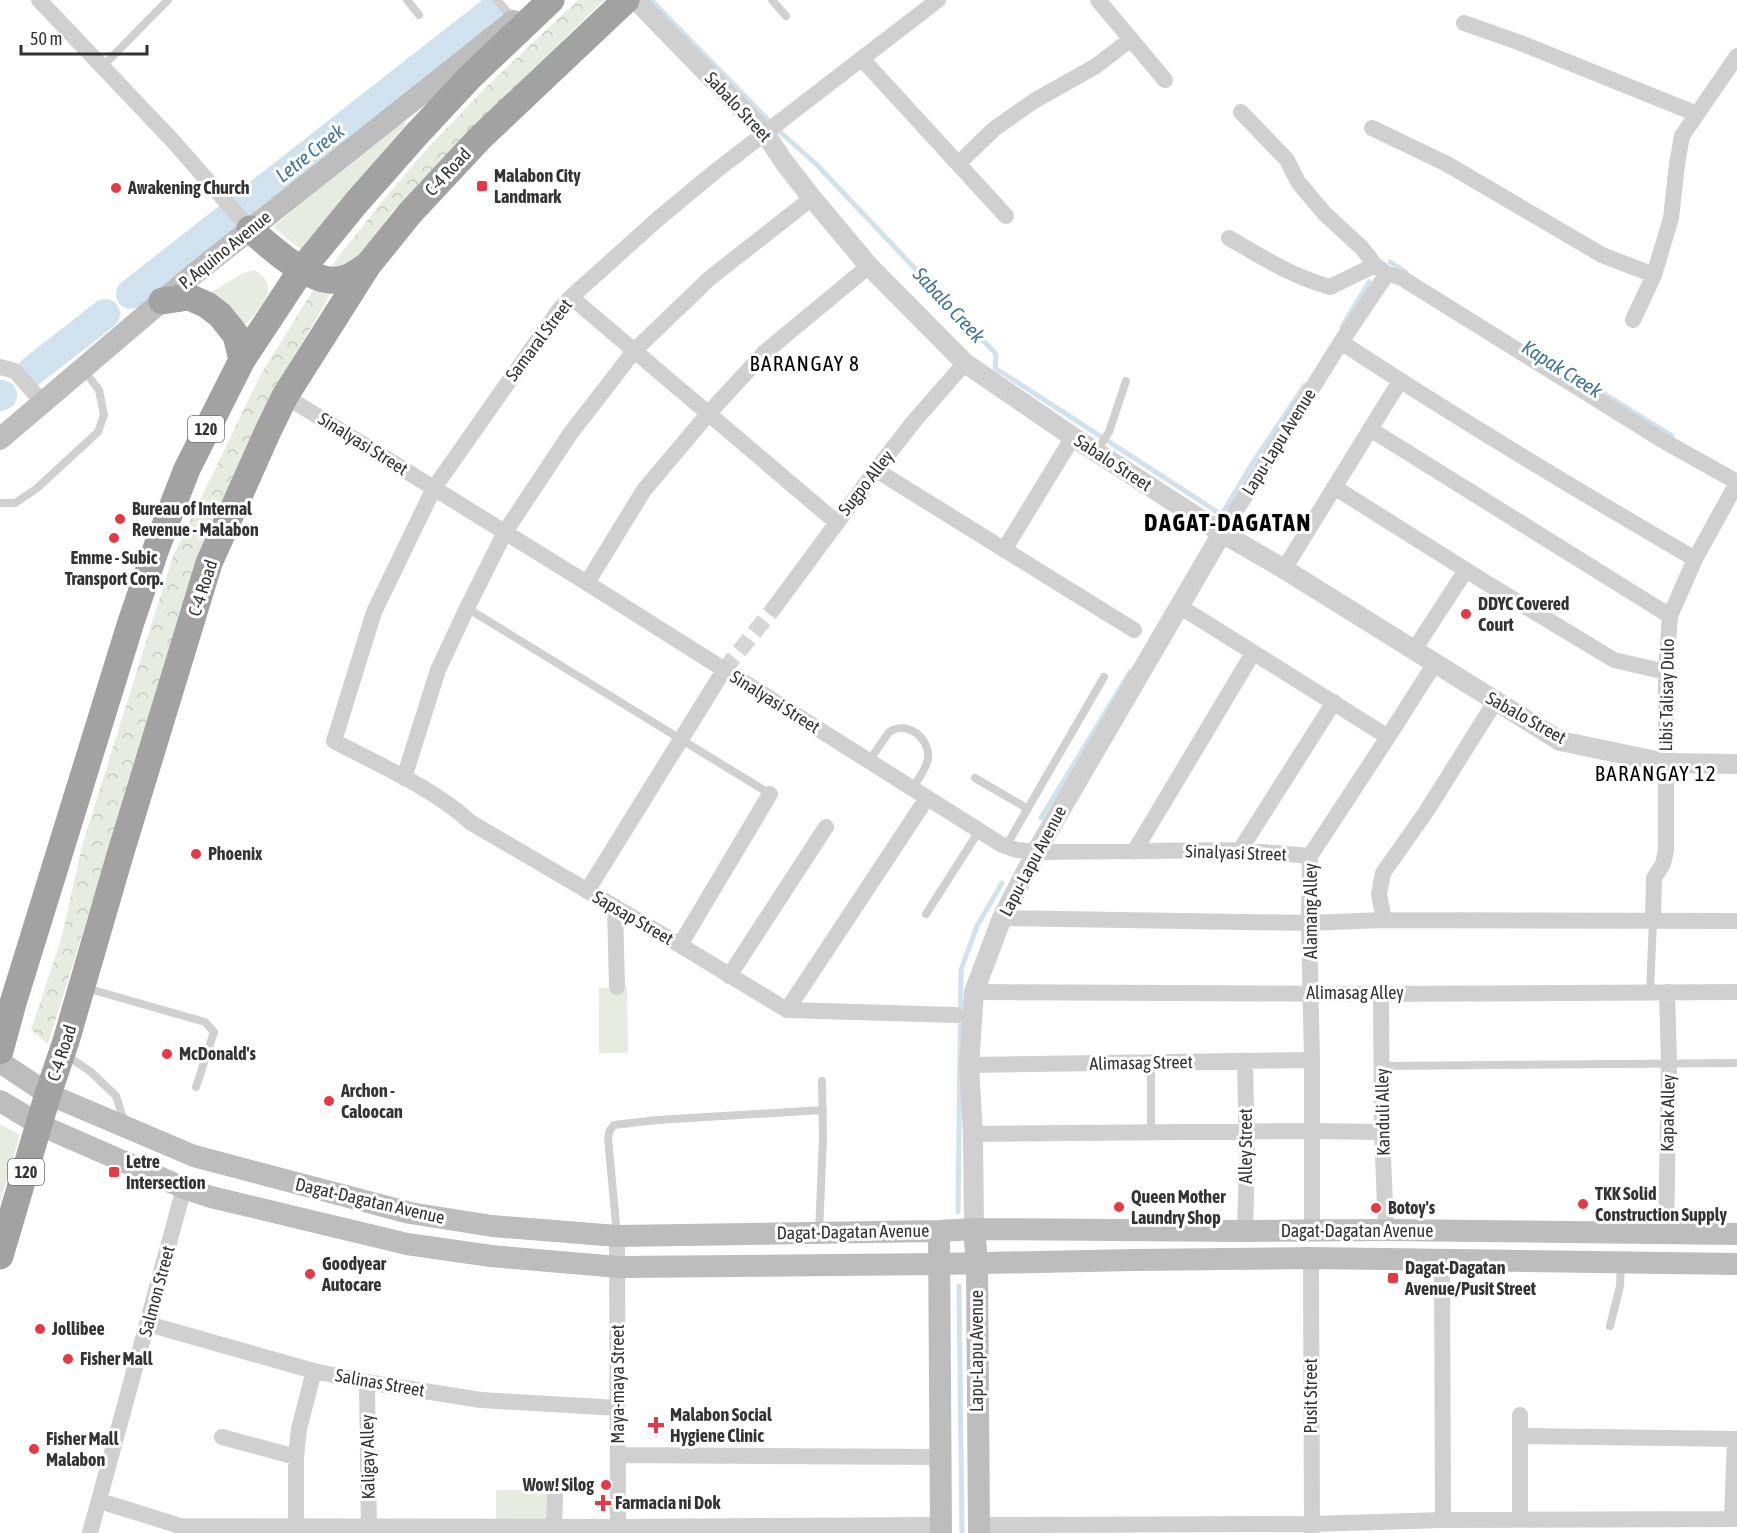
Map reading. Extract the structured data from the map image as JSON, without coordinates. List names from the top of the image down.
{
  "streets": {
    "highway": ["C-4 Road", "120"],
    "main road": ["P. Aquino Avenue", "Lapu-Lapu Avenue", "Dagat-Dagatan Avenue"],
    "street": [
      "Sabalo Street",
      "Samaral Street",
      "Sinalyasi Street",
      "Sugpo Alley",
      "Libis Talisay Dulo",
      "Alamang Alley",
      "Sapsap Street",
      "Alimasag Alley",
      "Alimasag Street",
      "Kanduli Alley",
      "Kapak Alley",
      "Alley Street",
      "Salmon Street",
      "Salinas Street",
      "Maya-maya Street",
      "Pusit Street",
      "Kaligay Alley"
    ]
  },
  "crossings": [
    ["Sabalo Street", "Samaral Street"],
    ["Sabalo Street", "Lapu-Lapu Avenue"],
    ["Sabalo Street", "Sugpo Alley"],
    ["Sabalo Street", "Libis Talisay Dulo"],
    ["Sabalo Street", "Alamang Alley"],
    ["C-4 Road", "Sinalyasi Street"],
    ["C-4 Road", "Dagat-Dagatan Avenue"],
    ["Samaral Street", "Sinalyasi Street"],
    ["Samaral Street", "Sapsap Street"],
    ["Lapu-Lapu Avenue", "Sinalyasi Street"],
    ["Lapu-Lapu Avenue", "Alimasag Alley"],
    ["Lapu-Lapu Avenue", "Alimasag Street"],
    ["Lapu-Lapu Avenue", "Dagat-Dagatan Avenue"],
    ["Sinalyasi Street", "Alamang Alley"],
    ["Alamang Alley", "Alimasag Alley"],
    ["Alamang Alley", "Alimasag Street"],
    ["Alamang Alley", "Dagat-Dagatan Avenue"],
    ["Alimasag Alley", "Kanduli Alley"],
    ["Alimasag Alley", "Kapak Alley"],
    ["Alimasag Street", "Alley Street"],
    ["Kanduli Alley", "Dagat-Dagatan Avenue"],
    ["Kapak Alley", "Dagat-Dagatan Avenue"],
    ["Alley Street", "Dagat-Dagatan Avenue"],
    ["Dagat-Dagatan Avenue", "Salmon Street"],
    ["Dagat-Dagatan Avenue", "Maya-maya Street"],
    ["Dagat-Dagatan Avenue", "Pusit Street"],
    ["Salmon Street", "Salinas Street"],
    ["Salinas Street", "Maya-maya Street"],
    ["Salinas Street", "Kaligay Alley"]
  ],
  "districts": ["BARANGAY 8", "DAGAT-DAGATAN", "BARANGAY 12"],
  "water": ["Letre Creek", "Sabalo Creek", "Kapak Creek"],
  "places": {
    "transit": ["Malabon City Landmark", "Letre Intersection", "Dagat-Dagatan Avenue/Pusit Street"],
    "other": [
      "Awakening Church",
      "Bureau of Internal Revenue - Malabon",
      "Emme - Subic Transport Corp.",
      "DDYC Covered Court",
      "Phoenix",
      "McDonald's",
      "Archon - Caloocan",
      "TKK Solid Construction Supply",
      "Queen Mother Laundry Shop",
      "Botoy's",
      "Goodyear Autocare",
      "Jollibee",
      "Fisher Mall",
      "Fisher Mall Malabon",
      "Wow! Silog"
    ],
    "health": ["Malabon Social Hygiene Clinic", "Farmacia ni Dok"]
  },
  "scale_bar": "50 m"
}
